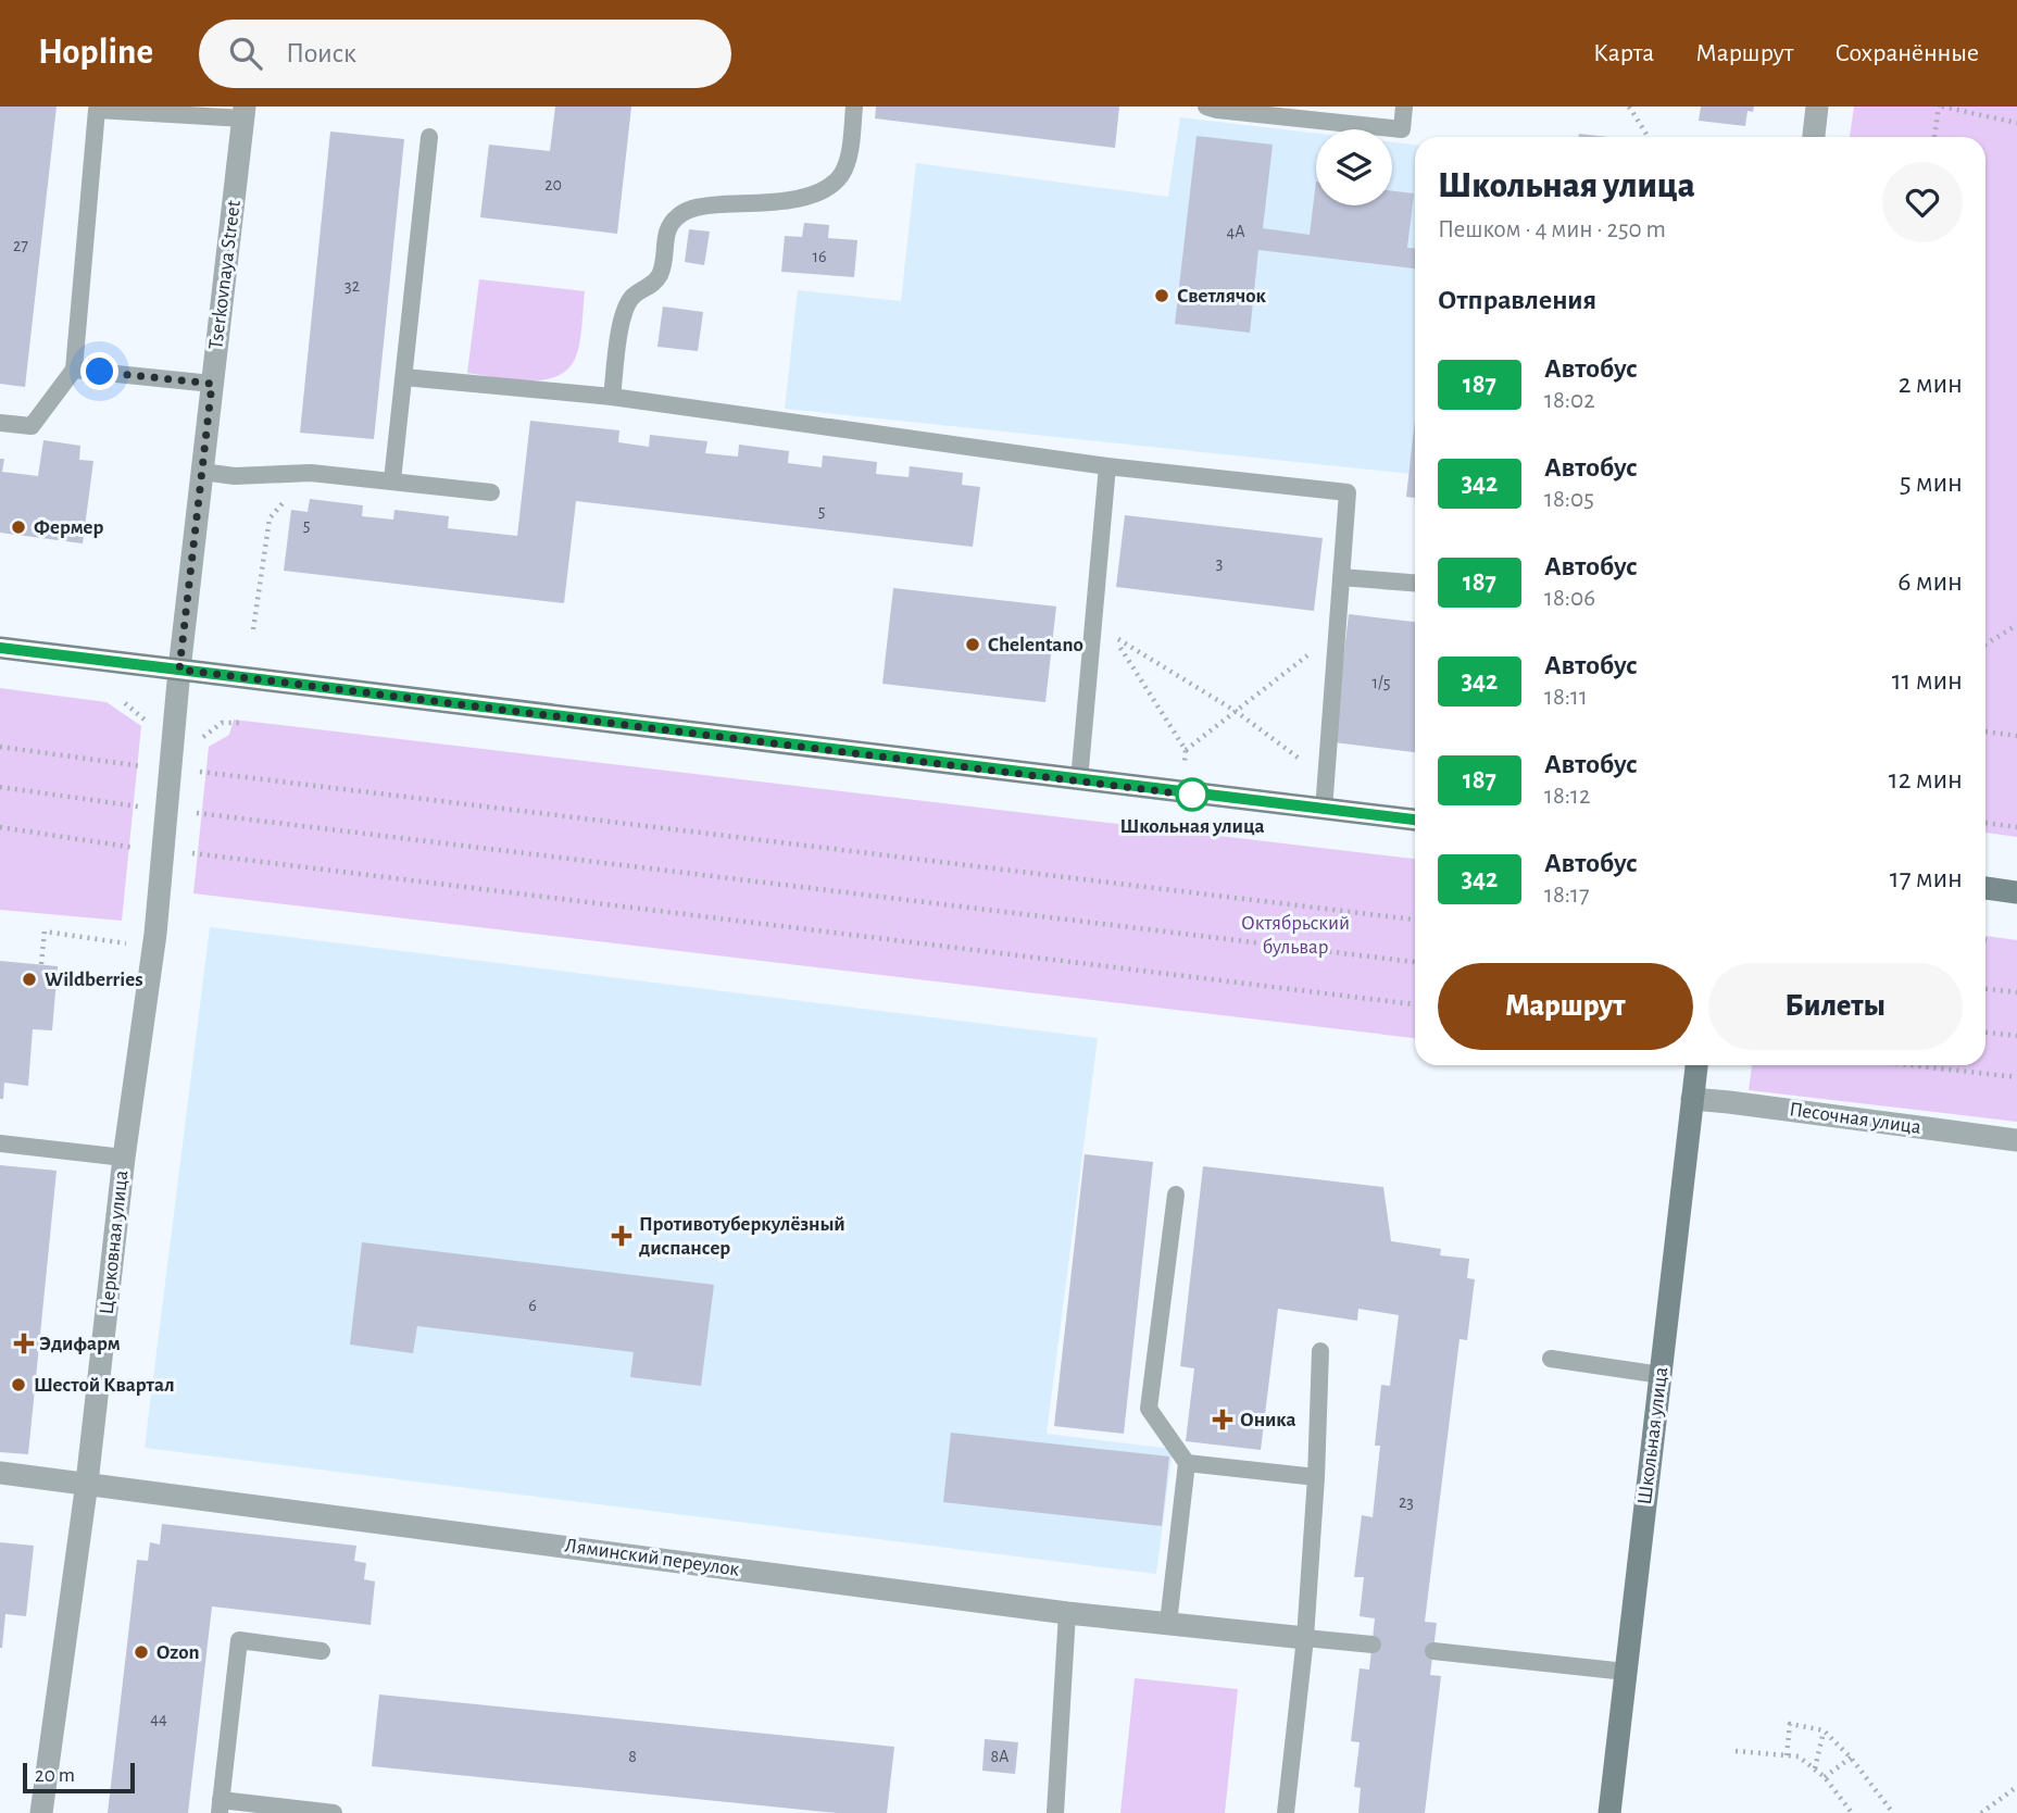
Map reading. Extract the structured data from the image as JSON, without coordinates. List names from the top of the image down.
{
  "streets": {
    "main road": ["Школьная улица"],
    "street": [
      "Tserkovnaya Street",
      "Песочная улица",
      "Церковная улица",
      "Ляминский переулок"
    ]
  },
  "crossings": [
    ["Tserkovnaya Street", "Церковная улица"],
    ["Песочная улица", "Школьная улица"],
    ["Церковная улица", "Ляминский переулок"]
  ],
  "parks": ["Октябрьский бульвар"],
  "places": {
    "other": [
      "Светлячок",
      "Фермер",
      "Chelentano",
      "Школьная улица",
      "Wildberries",
      "Шестой Квартал",
      "Ozon"
    ],
    "health": ["Противотуберкулёзный диспансер", "Эдифарм", "Оника"]
  },
  "lines": ["bus line 187"],
  "house_numbers": [
    "20",
    "4А",
    "27",
    "16",
    "32",
    "5",
    "5",
    "3",
    "1/5",
    "6",
    "23",
    "44",
    "8",
    "8А"
  ],
  "scale_bar": "20 m",
  "page": {
    "header": "Hopline",
    "search": "Поиск",
    "nav": ["Карта", "Маршрут", "Сохранённые"],
    "heading": [
      ["Школьная улица", "Пешком · 4 мин · 250 m"],
      "Отправления"
    ],
    "list": [
      {
        "mark": "187",
        "name": "Автобус",
        "note": "18:02",
        "value": "2 мин"
      },
      {
        "mark": "342",
        "name": "Автобус",
        "note": "18:05",
        "value": "5 мин"
      },
      {
        "mark": "187",
        "name": "Автобус",
        "note": "18:06",
        "value": "6 мин"
      },
      {
        "mark": "342",
        "name": "Автобус",
        "note": "18:11",
        "value": "11 мин"
      },
      {
        "mark": "187",
        "name": "Автобус",
        "note": "18:12",
        "value": "12 мин"
      },
      {
        "mark": "342",
        "name": "Автобус",
        "note": "18:17",
        "value": "17 мин"
      }
    ],
    "buttons": ["Маршрут", "Билеты"],
    "scale": "20 m"
  }
}
